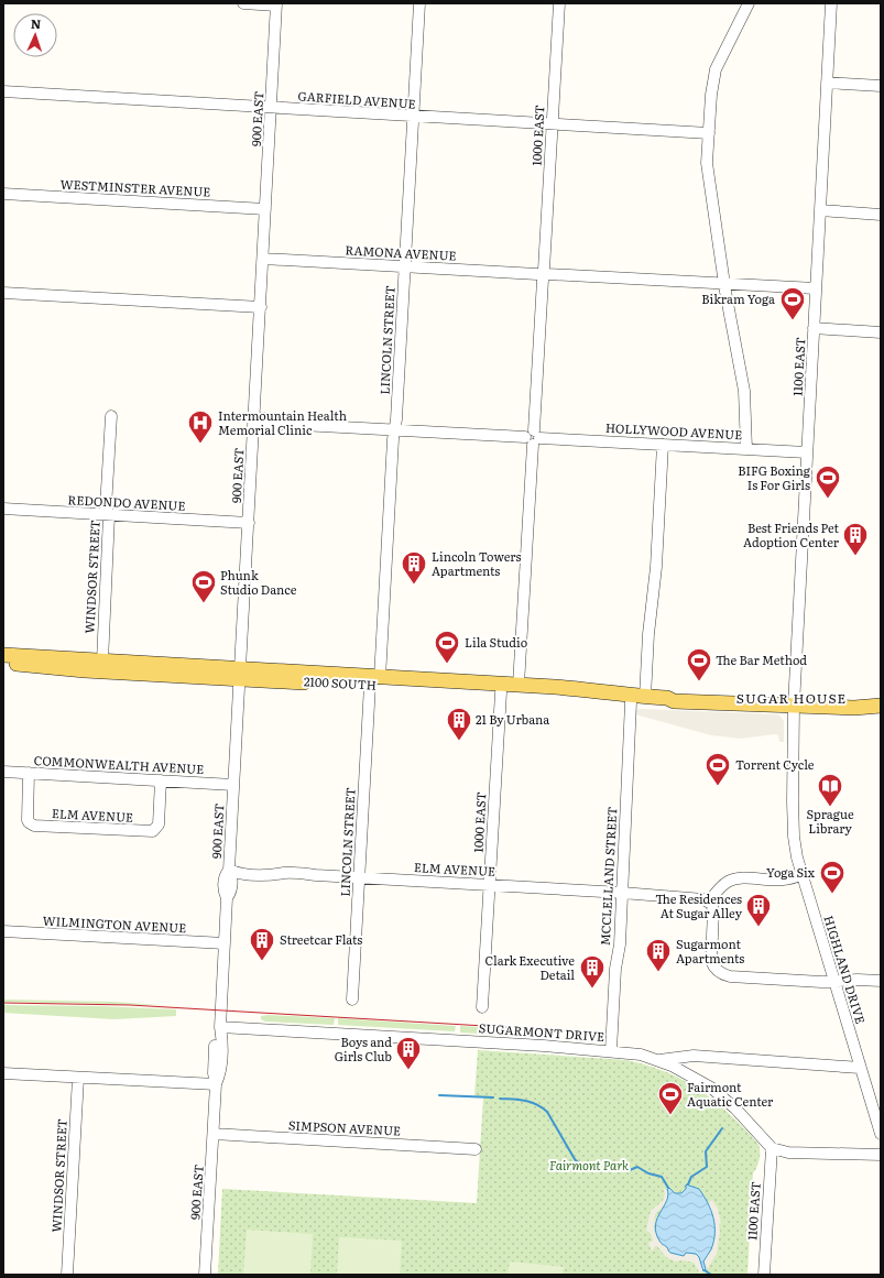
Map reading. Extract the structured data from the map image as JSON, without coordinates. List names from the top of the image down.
{
  "streets": {
    "main road": ["2100 SOUTH"],
    "street": [
      "GARFIELD AVENUE",
      "900 EAST",
      "1000 EAST",
      "WESTMINSTER AVENUE",
      "RAMONA AVENUE",
      "LINCOLN STREET",
      "1100 EAST",
      "HOLLYWOOD AVENUE",
      "REDONDO AVENUE",
      "WINDSOR STREET",
      "COMMONWEALTH AVENUE",
      "ELM AVENUE",
      "MCCLELLAND STREET",
      "WILMINGTON AVENUE",
      "HIGHLAND DRIVE",
      "SUGARMONT DRIVE",
      "SIMPSON AVENUE"
    ]
  },
  "crossings": [
    ["GARFIELD AVENUE", "900 EAST"],
    ["GARFIELD AVENUE", "1000 EAST"],
    ["GARFIELD AVENUE", "LINCOLN STREET"],
    ["900 EAST", "WESTMINSTER AVENUE"],
    ["900 EAST", "RAMONA AVENUE"],
    ["900 EAST", "HOLLYWOOD AVENUE"],
    ["900 EAST", "REDONDO AVENUE"],
    ["900 EAST", "2100 SOUTH"],
    ["900 EAST", "COMMONWEALTH AVENUE"],
    ["900 EAST", "ELM AVENUE"],
    ["900 EAST", "WILMINGTON AVENUE"],
    ["900 EAST", "SUGARMONT DRIVE"],
    ["900 EAST", "SIMPSON AVENUE"],
    ["1000 EAST", "RAMONA AVENUE"],
    ["1000 EAST", "HOLLYWOOD AVENUE"],
    ["1000 EAST", "2100 SOUTH"],
    ["1000 EAST", "ELM AVENUE"],
    ["RAMONA AVENUE", "LINCOLN STREET"],
    ["RAMONA AVENUE", "1100 EAST"],
    ["LINCOLN STREET", "HOLLYWOOD AVENUE"],
    ["LINCOLN STREET", "2100 SOUTH"],
    ["LINCOLN STREET", "ELM AVENUE"],
    ["1100 EAST", "HOLLYWOOD AVENUE"],
    ["1100 EAST", "2100 SOUTH"],
    ["1100 EAST", "HIGHLAND DRIVE"],
    ["REDONDO AVENUE", "WINDSOR STREET"],
    ["WINDSOR STREET", "2100 SOUTH"],
    ["2100 SOUTH", "MCCLELLAND STREET"],
    ["2100 SOUTH", "HIGHLAND DRIVE"],
    ["COMMONWEALTH AVENUE", "ELM AVENUE"],
    ["ELM AVENUE", "MCCLELLAND STREET"],
    ["MCCLELLAND STREET", "SUGARMONT DRIVE"],
    ["HIGHLAND DRIVE", "SUGARMONT DRIVE"]
  ],
  "districts": ["SUGAR HOUSE"],
  "parks": ["Fairmont Park"],
  "places": {
    "sports": [
      "Bikram Yoga",
      "BIFG Boxing Is For Girls",
      "Phunk Studio Dance",
      "Lila Studio",
      "The Bar Method",
      "Torrent Cycle",
      "Yoga Six",
      "Fairmont Aquatic Center"
    ],
    "hospital": ["Intermountain Health Memorial Clinic"],
    "building": [
      "Best Friends Pet Adoption Center",
      "Lincoln Towers Apartments",
      "21 By Urbana",
      "The Residences At Sugar Alley",
      "Streetcar Flats",
      "Sugarmont Apartments",
      "Clark Executive Detail",
      "Boys and Girls Club"
    ],
    "library": ["Sprague Library"]
  },
  "north": "top"
}
